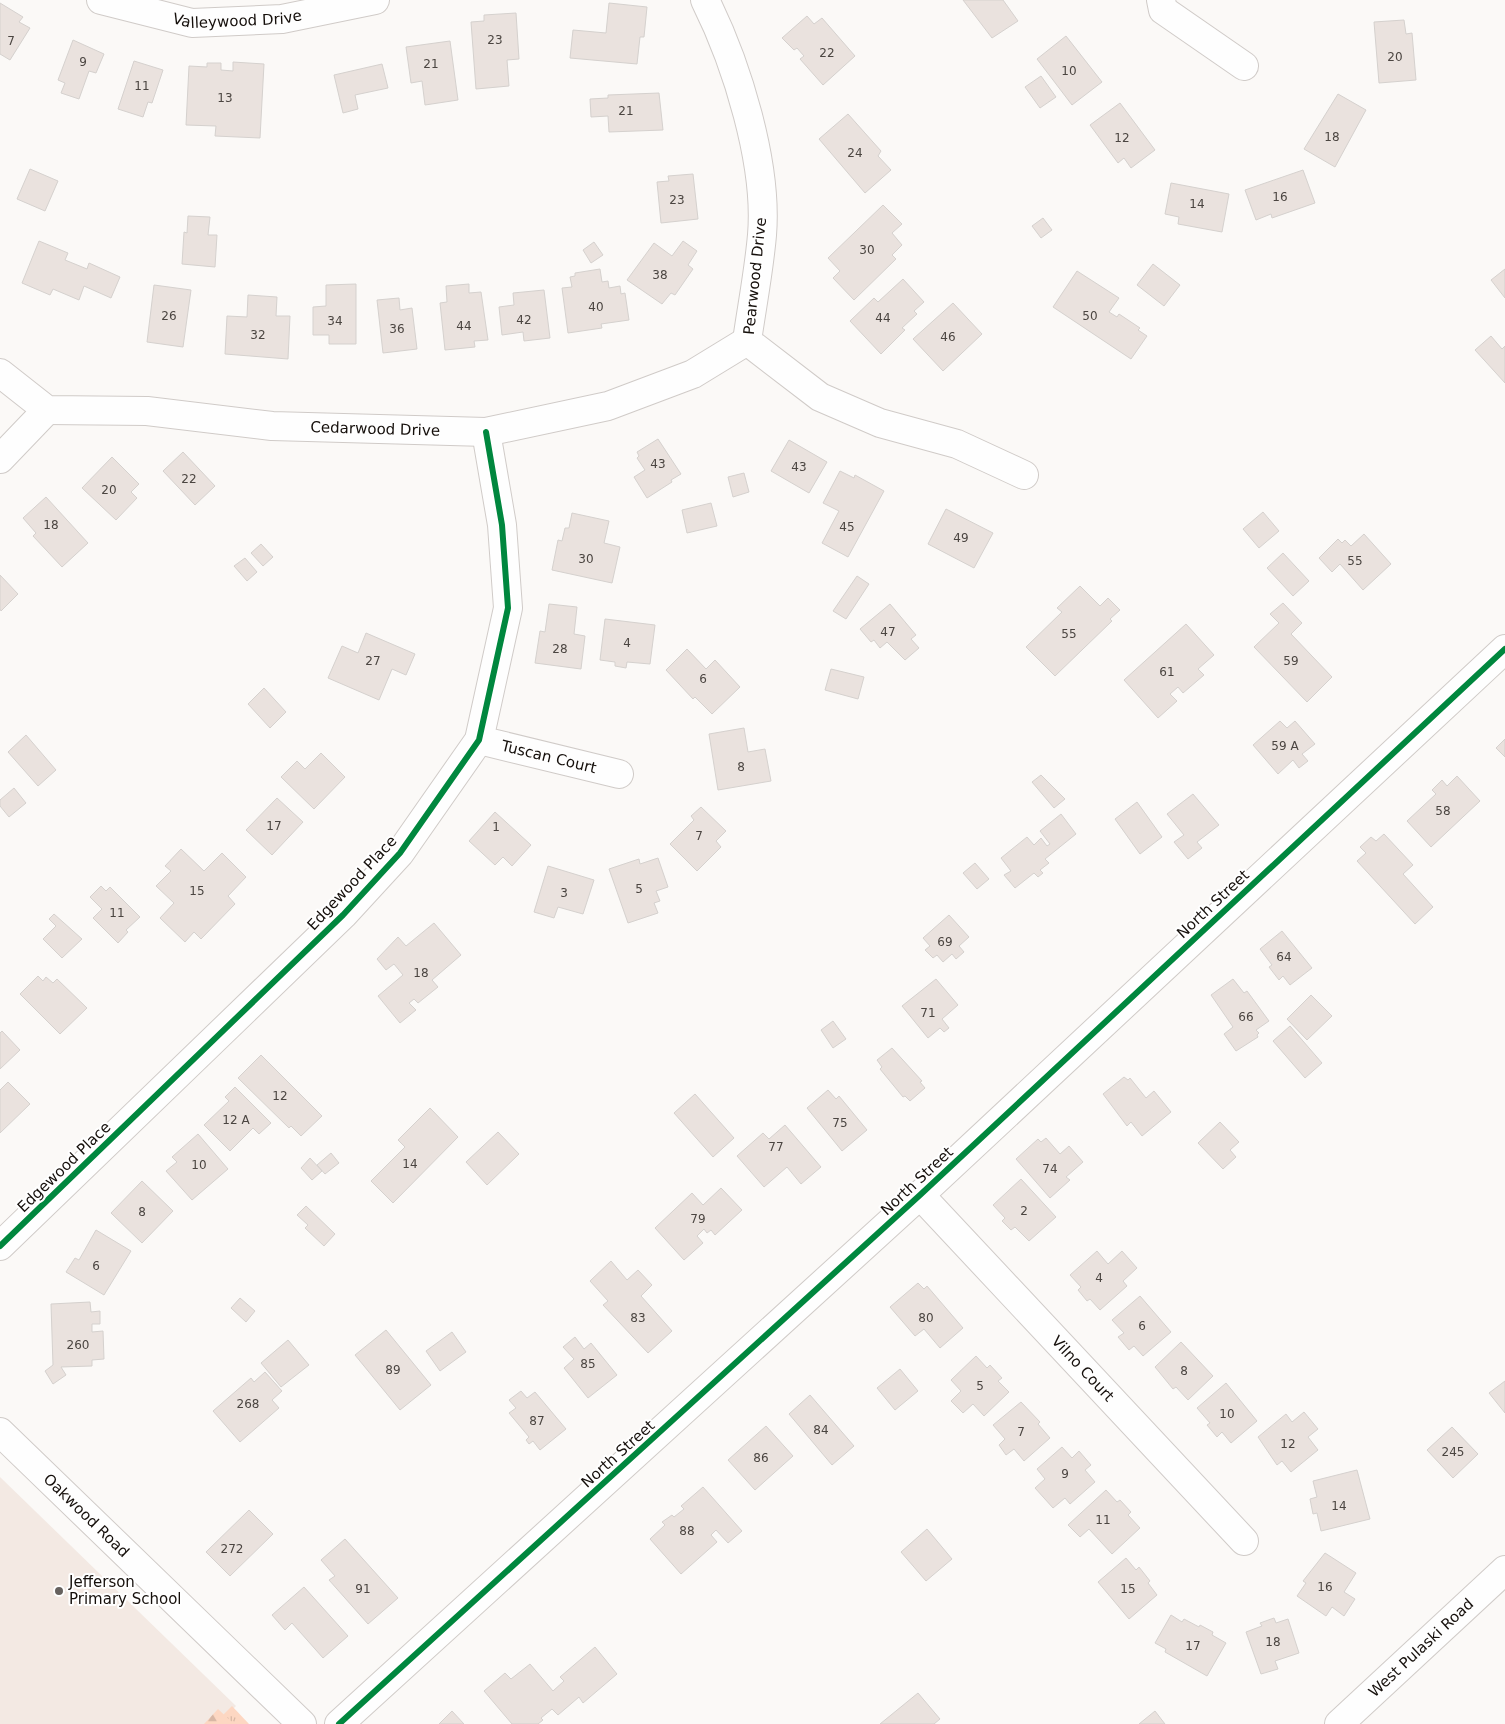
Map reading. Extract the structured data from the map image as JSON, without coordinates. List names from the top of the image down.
{
  "streets": {
    "street": [
      "Valleywood Drive",
      "Pearwood Drive",
      "Cedarwood Drive",
      "Tuscan Court",
      "Edgewood Place",
      "North Street",
      "Vilno Court",
      "Oakwood Road",
      "West Pulaski Road"
    ]
  },
  "crossings": [
    ["Pearwood Drive", "Cedarwood Drive"],
    ["Cedarwood Drive", "Edgewood Place"],
    ["Tuscan Court", "Edgewood Place"],
    ["North Street", "Vilno Court"]
  ],
  "places": ["Jefferson Primary School"],
  "house_numbers": [
    "23",
    "7",
    "22",
    "20",
    "9",
    "21",
    "10",
    "11",
    "13",
    "21",
    "18",
    "12",
    "24",
    "16",
    "23",
    "14",
    "30",
    "38",
    "40",
    "26",
    "50",
    "44",
    "42",
    "34",
    "44",
    "36",
    "32",
    "46",
    "43",
    "43",
    "22",
    "20",
    "18",
    "45",
    "49",
    "30",
    "55",
    "47",
    "55",
    "4",
    "28",
    "27",
    "59",
    "61",
    "6",
    "59 A",
    "8",
    "58",
    "17",
    "1",
    "7",
    "5",
    "15",
    "3",
    "11",
    "69",
    "64",
    "18",
    "71",
    "66",
    "12",
    "12 A",
    "75",
    "77",
    "14",
    "10",
    "74",
    "2",
    "8",
    "79",
    "6",
    "4",
    "83",
    "80",
    "6",
    "260",
    "85",
    "89",
    "8",
    "5",
    "268",
    "10",
    "87",
    "84",
    "7",
    "12",
    "245",
    "86",
    "9",
    "14",
    "11",
    "88",
    "272",
    "16",
    "91",
    "15",
    "18",
    "17"
  ]
}
